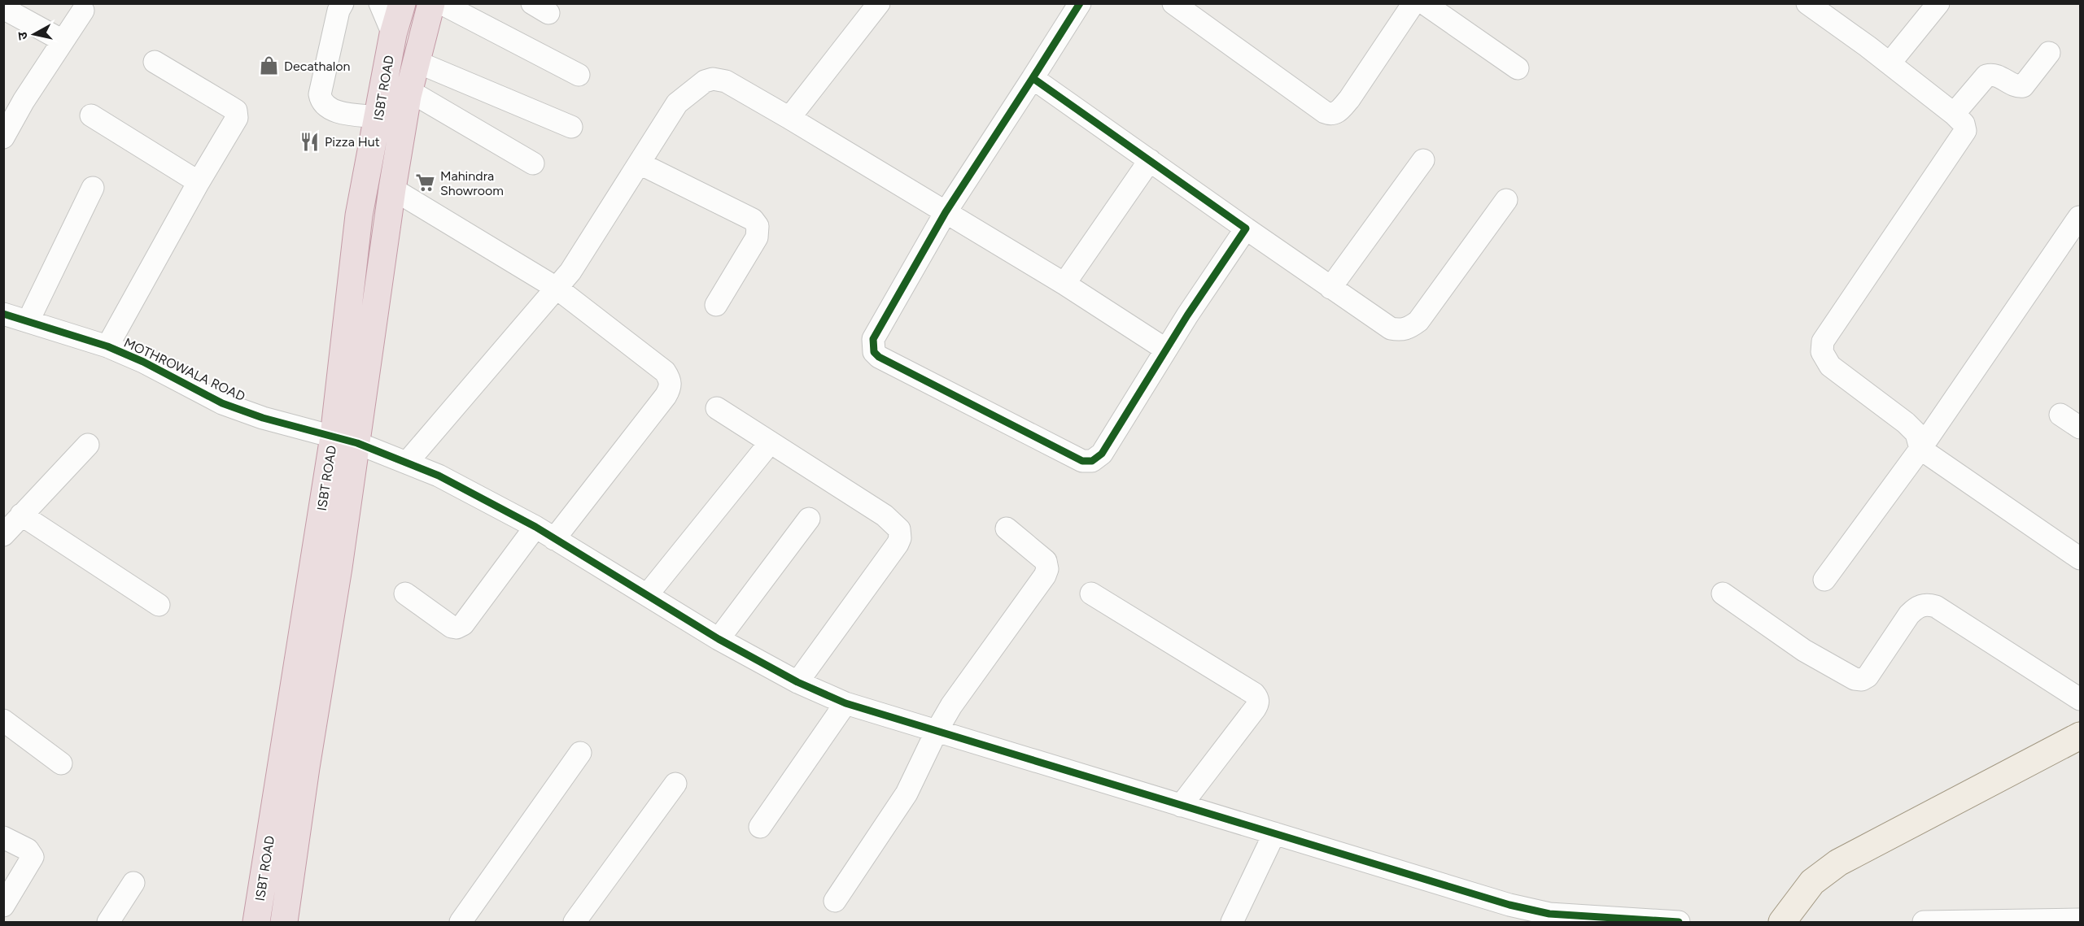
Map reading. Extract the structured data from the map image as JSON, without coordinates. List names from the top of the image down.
{
  "streets": {
    "highway": ["ISBT ROAD"],
    "street": ["MOTHROWALA ROAD"]
  },
  "crossings": [
    ["ISBT ROAD", "MOTHROWALA ROAD"]
  ],
  "places": {
    "shop": ["Decathalon"],
    "restaurant": ["Pizza Hut"],
    "supermarket": ["Mahindra Showroom"]
  },
  "north": "left"
}
